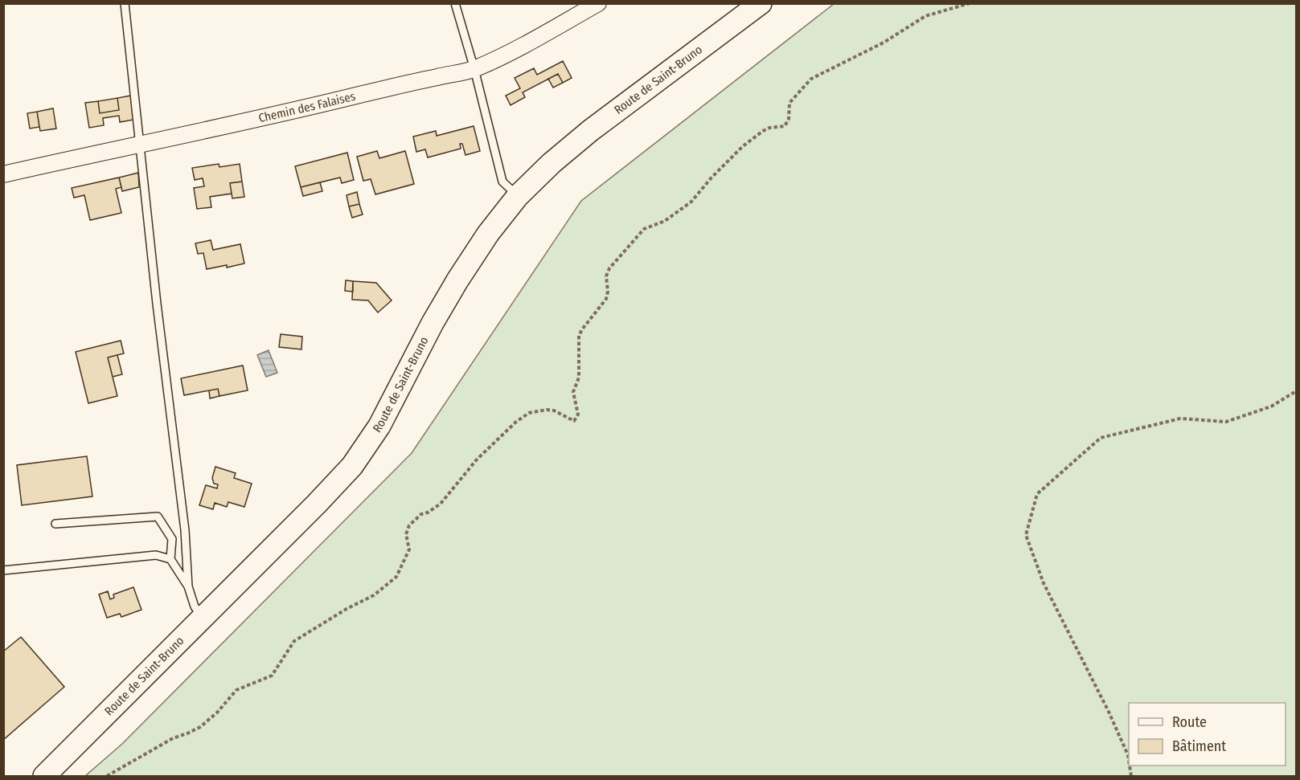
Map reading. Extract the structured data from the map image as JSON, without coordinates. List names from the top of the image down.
{
  "streets": {
    "street": ["Route de Saint-Bruno", "Chemin des Falaises"]
  },
  "legend": ["Route", "Bâtiment"]
}
